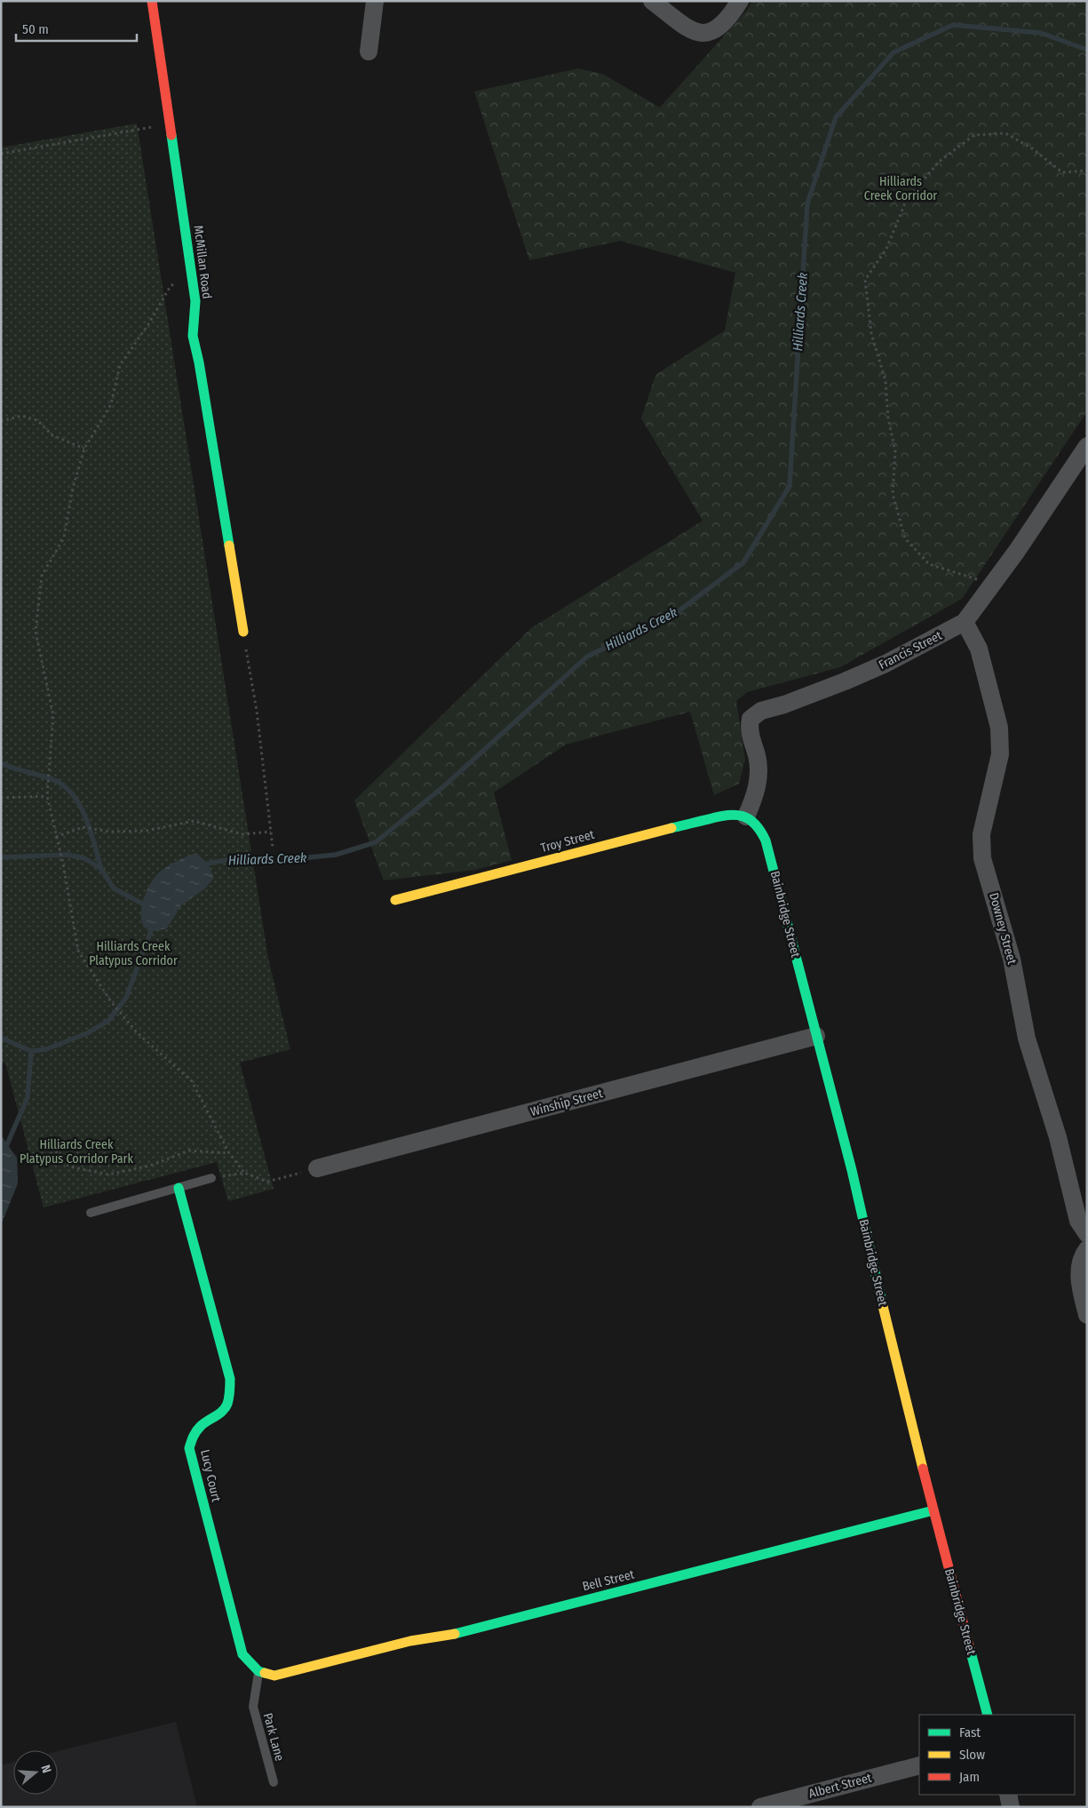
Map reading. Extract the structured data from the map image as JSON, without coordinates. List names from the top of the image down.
{
  "streets": {
    "street": [
      "McMillan Road",
      "Francis Street",
      "Troy Street",
      "Bainbridge Street",
      "Downey Street",
      "Winship Street",
      "Lucy Court",
      "Bell Street",
      "Albert Street"
    ],
    "lane": ["Park Lane"]
  },
  "crossings": [
    ["Francis Street", "Troy Street"],
    ["Francis Street", "Bainbridge Street"],
    ["Francis Street", "Downey Street"],
    ["Troy Street", "Bainbridge Street"],
    ["Bainbridge Street", "Winship Street"],
    ["Bainbridge Street", "Bell Street"],
    ["Lucy Court", "Bell Street"],
    ["Lucy Court", "Park Lane"],
    ["Bell Street", "Park Lane"]
  ],
  "water": ["Hilliards Creek"],
  "parks": ["Hilliards Creek Corridor", "Hilliards Creek Platypus Corridor", "Hilliards Creek Platypus Corridor Park"],
  "legend": ["Fast", "Slow", "Jam"],
  "scale_bar": "50 m",
  "north": "right"
}
